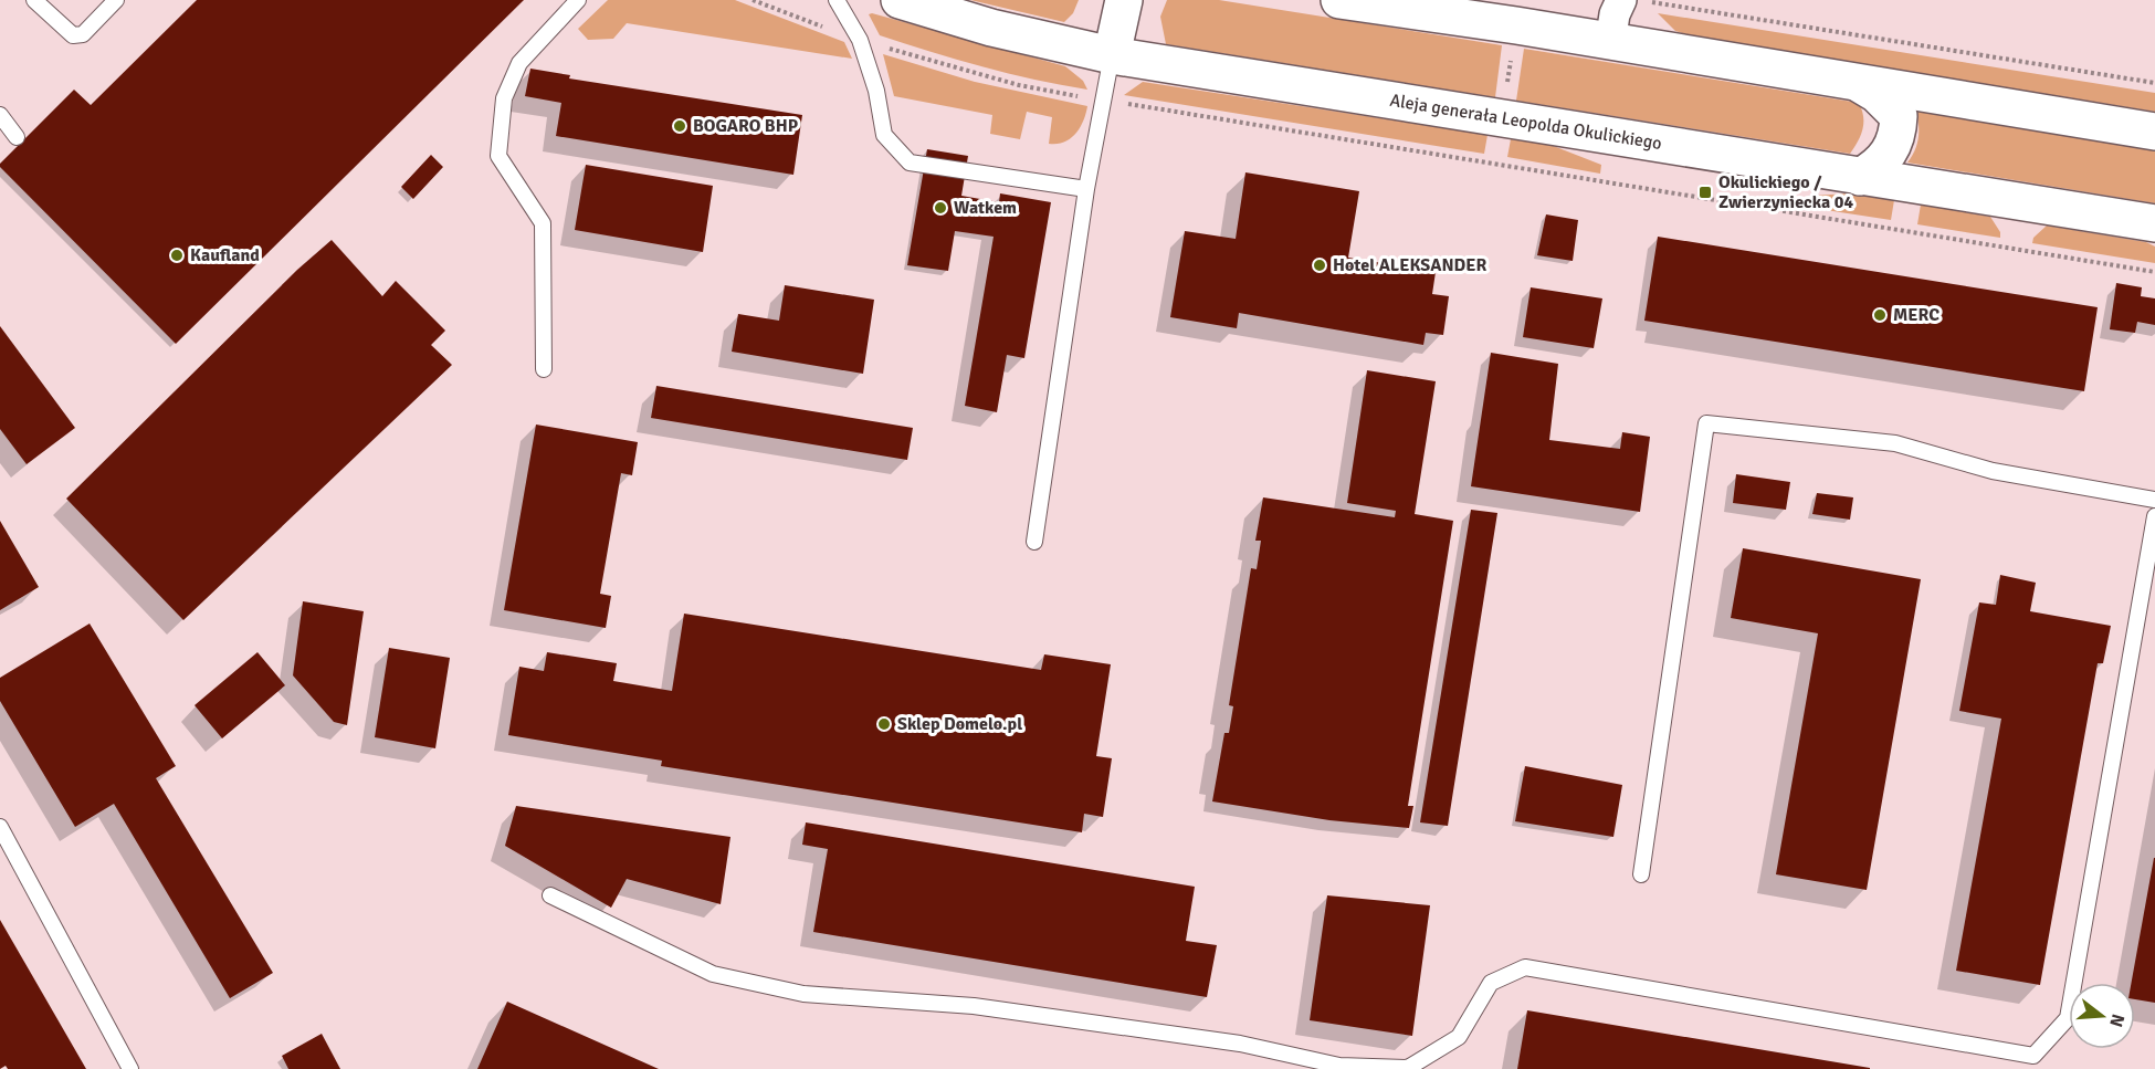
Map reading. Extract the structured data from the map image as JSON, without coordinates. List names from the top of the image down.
{
  "streets": {
    "main road": ["Aleja generała Leopolda Okulickiego"]
  },
  "places": {
    "other": [
      "BOGARO BHP",
      "Watkem",
      "Kaufland",
      "Hotel ALEKSANDER",
      "MERC",
      "Sklep Domelo.pl"
    ],
    "transit": ["Okulickiego / Zwierzyniecka 04"]
  },
  "north": "right"
}
